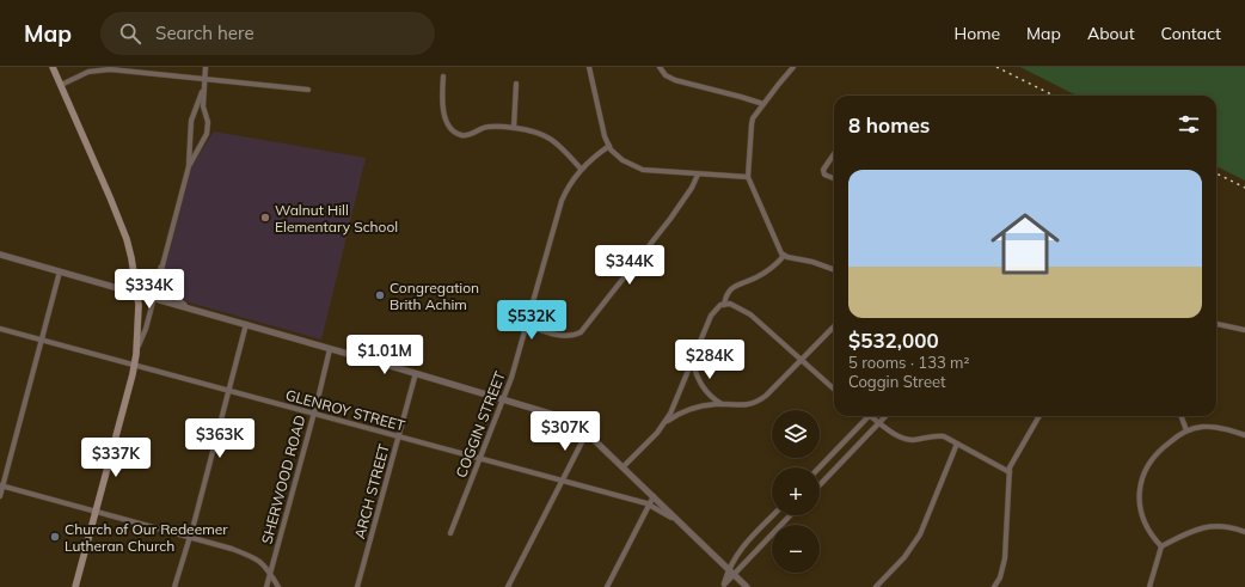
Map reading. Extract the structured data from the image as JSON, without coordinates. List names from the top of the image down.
{
  "streets": {
    "street": [
      "GLENROY STREET",
      "COGGIN STREET",
      "SHERWOOD ROAD",
      "ARCH STREET"
    ]
  },
  "crossings": [
    ["GLENROY STREET", "COGGIN STREET"],
    ["GLENROY STREET", "SHERWOOD ROAD"],
    ["GLENROY STREET", "ARCH STREET"]
  ],
  "places": ["Walnut Hill Elementary School", "Congregation Brith Achim", "Church of Our Redeemer Lutheran Church"],
  "page": {
    "header": "Map",
    "search": "Search here",
    "nav": [
      "Home",
      "Map",
      "About",
      "Contact"
    ],
    "heading": "8 homes",
    "list": [
      {
        "name": "$532,000",
        "note": "5 rooms · 133 m² · Coggin Street"
      }
    ],
    "price": [
      "$344K",
      "$334K",
      "$532K",
      "$1.01M",
      "$284K",
      "$307K",
      "$363K",
      "$337K"
    ],
    "map_buttons": ["+", "−"]
  }
}
